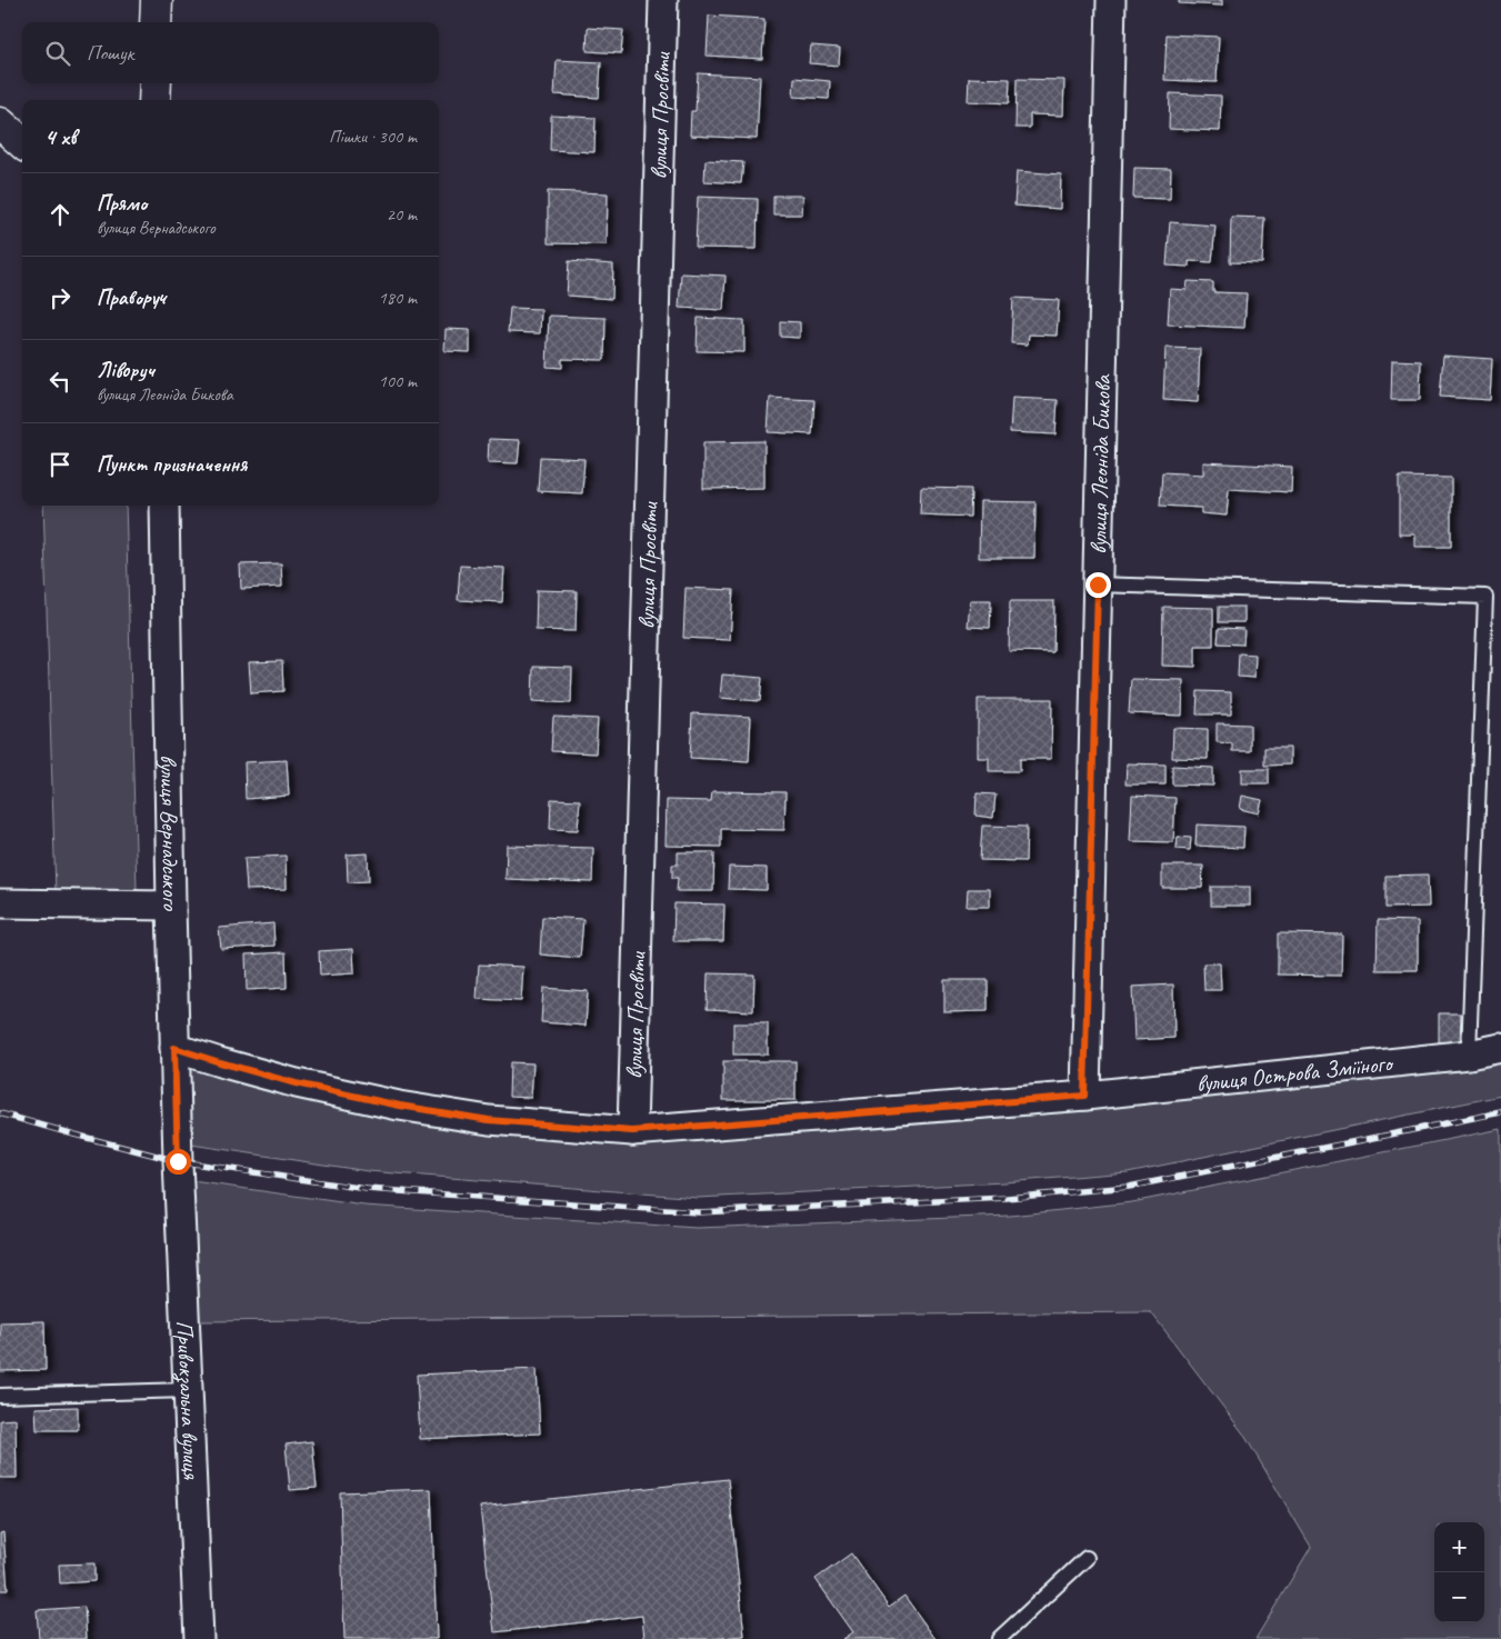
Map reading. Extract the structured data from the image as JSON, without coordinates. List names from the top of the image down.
{
  "streets": {
    "street": [
      "вулиця Просвіти",
      "вулиця Леоніда Бикова",
      "вулиця Вернадського",
      "вулиця Острова Зміїного",
      "Привокзальна вулиця"
    ]
  },
  "crossings": [
    ["вулиця Просвіти", "вулиця Острова Зміїного"],
    ["вулиця Леоніда Бикова", "вулиця Острова Зміїного"],
    ["вулиця Вернадського", "вулиця Острова Зміїного"],
    ["вулиця Вернадського", "Привокзальна вулиця"]
  ],
  "page": {
    "search": "Пошук",
    "heading": ["4 хв", "Пішки · 300 m"],
    "list": [
      ["Прямо", "вулиця Вернадського", "20 m"],
      ["Праворуч", "180 m"],
      ["Ліворуч", "вулиця Леоніда Бикова", "100 m"],
      "Пункт призначення"
    ],
    "map_buttons": ["+", "−"]
  }
}
